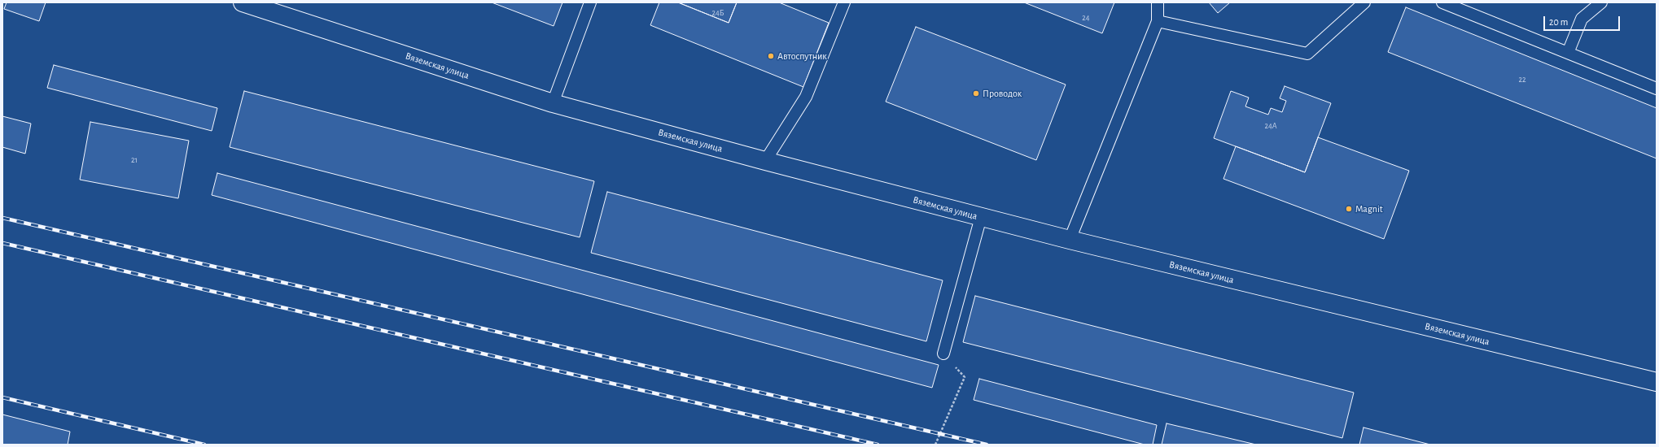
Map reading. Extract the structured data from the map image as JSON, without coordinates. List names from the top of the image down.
{
  "streets": {
    "street": ["Вяземская улица"]
  },
  "places": ["Автоспутник", "Проводок", "Magnit"],
  "house_numbers": [
    "24Б",
    "24",
    "22",
    "24А",
    "21"
  ],
  "scale_bar": "20 m"
}
